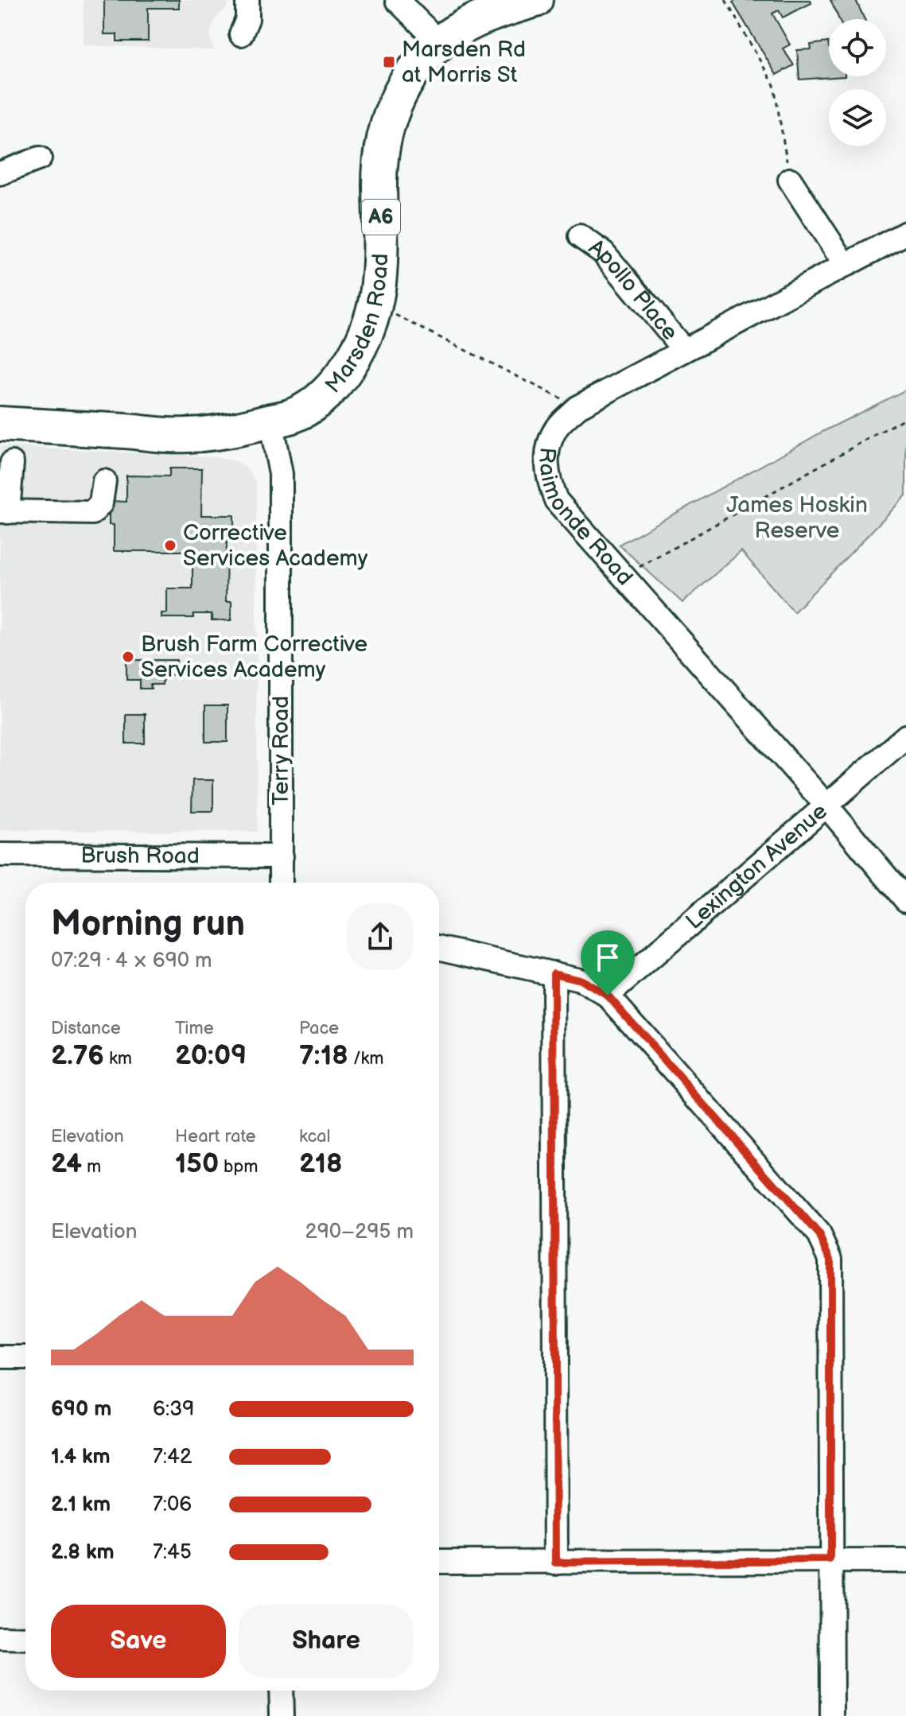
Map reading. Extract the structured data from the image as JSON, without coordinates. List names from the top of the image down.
{
  "streets": {
    "highway": ["A6", "Marsden Road"],
    "street": [
      "Apollo Place",
      "Raimonde Road",
      "Terry Road",
      "Brush Road",
      "Lexington Avenue"
    ]
  },
  "crossings": [
    ["Apollo Place", "Raimonde Road"],
    ["Marsden Road", "Terry Road"],
    ["Raimonde Road", "Lexington Avenue"],
    ["Terry Road", "Brush Road"]
  ],
  "parks": ["James Hoskin Reserve"],
  "places": {
    "transit": ["Marsden Rd at Morris St"],
    "other": ["Corrective Services Academy", "Brush Farm Corrective Services Academy"]
  },
  "page": {
    "heading": ["Morning run", "07:29 · 4 × 690 m"],
    "stats": [
      ["Distance", "2.76 km"],
      ["Time", "20:09"],
      ["Pace", "7:18 /km"],
      ["Elevation", "24 m"],
      ["Heart rate", "150 bpm"],
      ["kcal", "218"]
    ],
    "chart": ["Elevation", "290–295 m"],
    "list": [
      {
        "name": "690 m",
        "note": "6:39"
      },
      {
        "name": "1.4 km",
        "note": "7:42"
      },
      {
        "name": "2.1 km",
        "note": "7:06"
      },
      {
        "name": "2.8 km",
        "note": "7:45"
      }
    ],
    "buttons": ["Save", "Share"]
  }
}
